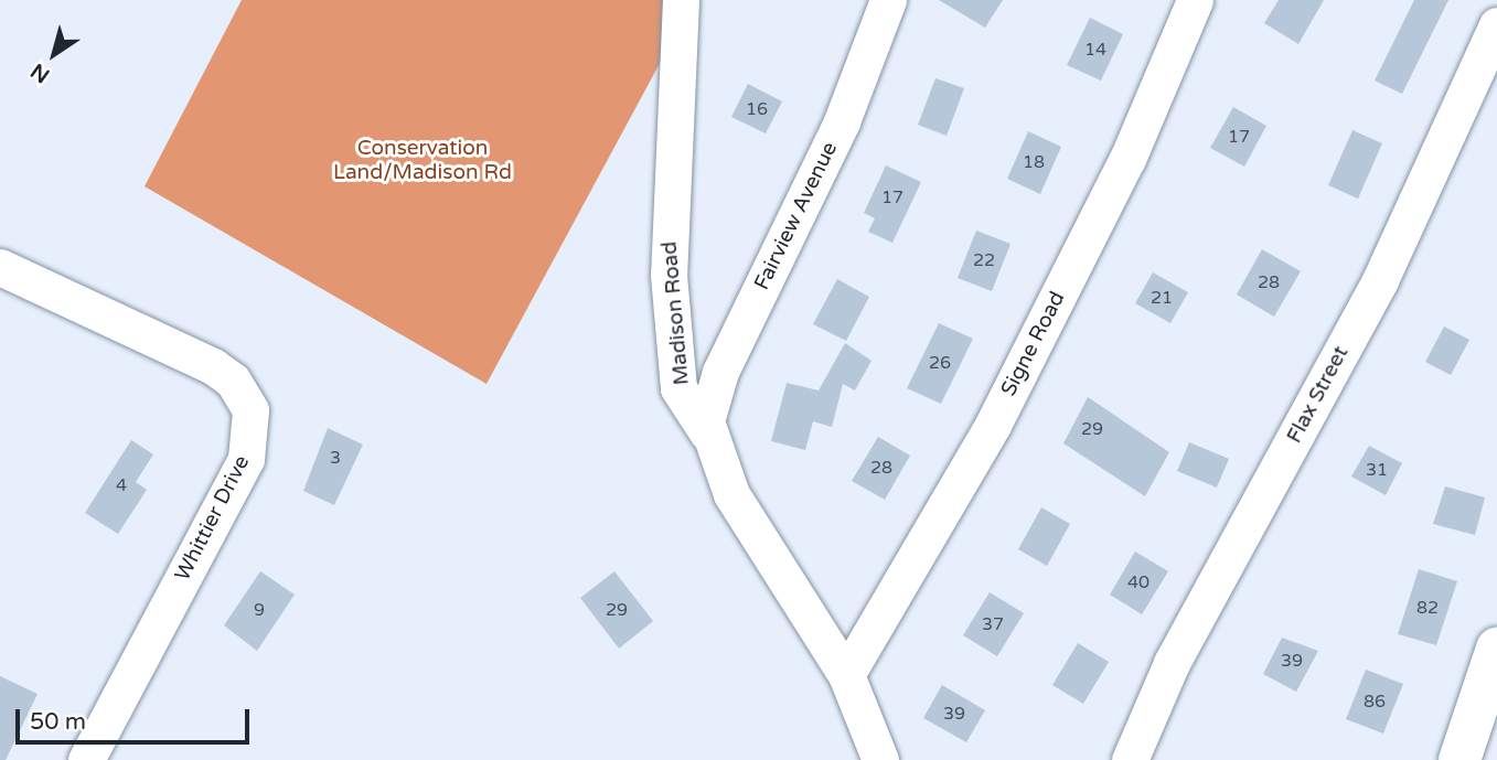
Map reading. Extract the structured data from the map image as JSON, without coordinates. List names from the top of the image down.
{
  "streets": {
    "street": [
      "Fairview Avenue",
      "Madison Road",
      "Signe Road",
      "Flax Street",
      "Whittier Drive"
    ]
  },
  "crossings": [
    ["Fairview Avenue", "Madison Road"],
    ["Madison Road", "Signe Road"]
  ],
  "parks": ["Conservation Land/Madison Rd"],
  "house_numbers": [
    "14",
    "16",
    "17",
    "18",
    "17",
    "22",
    "28",
    "21",
    "26",
    "29",
    "3",
    "28",
    "31",
    "4",
    "40",
    "82",
    "9",
    "29",
    "37",
    "39",
    "86",
    "39"
  ],
  "scale_bar": "50 m",
  "north": "bottom left"
}
